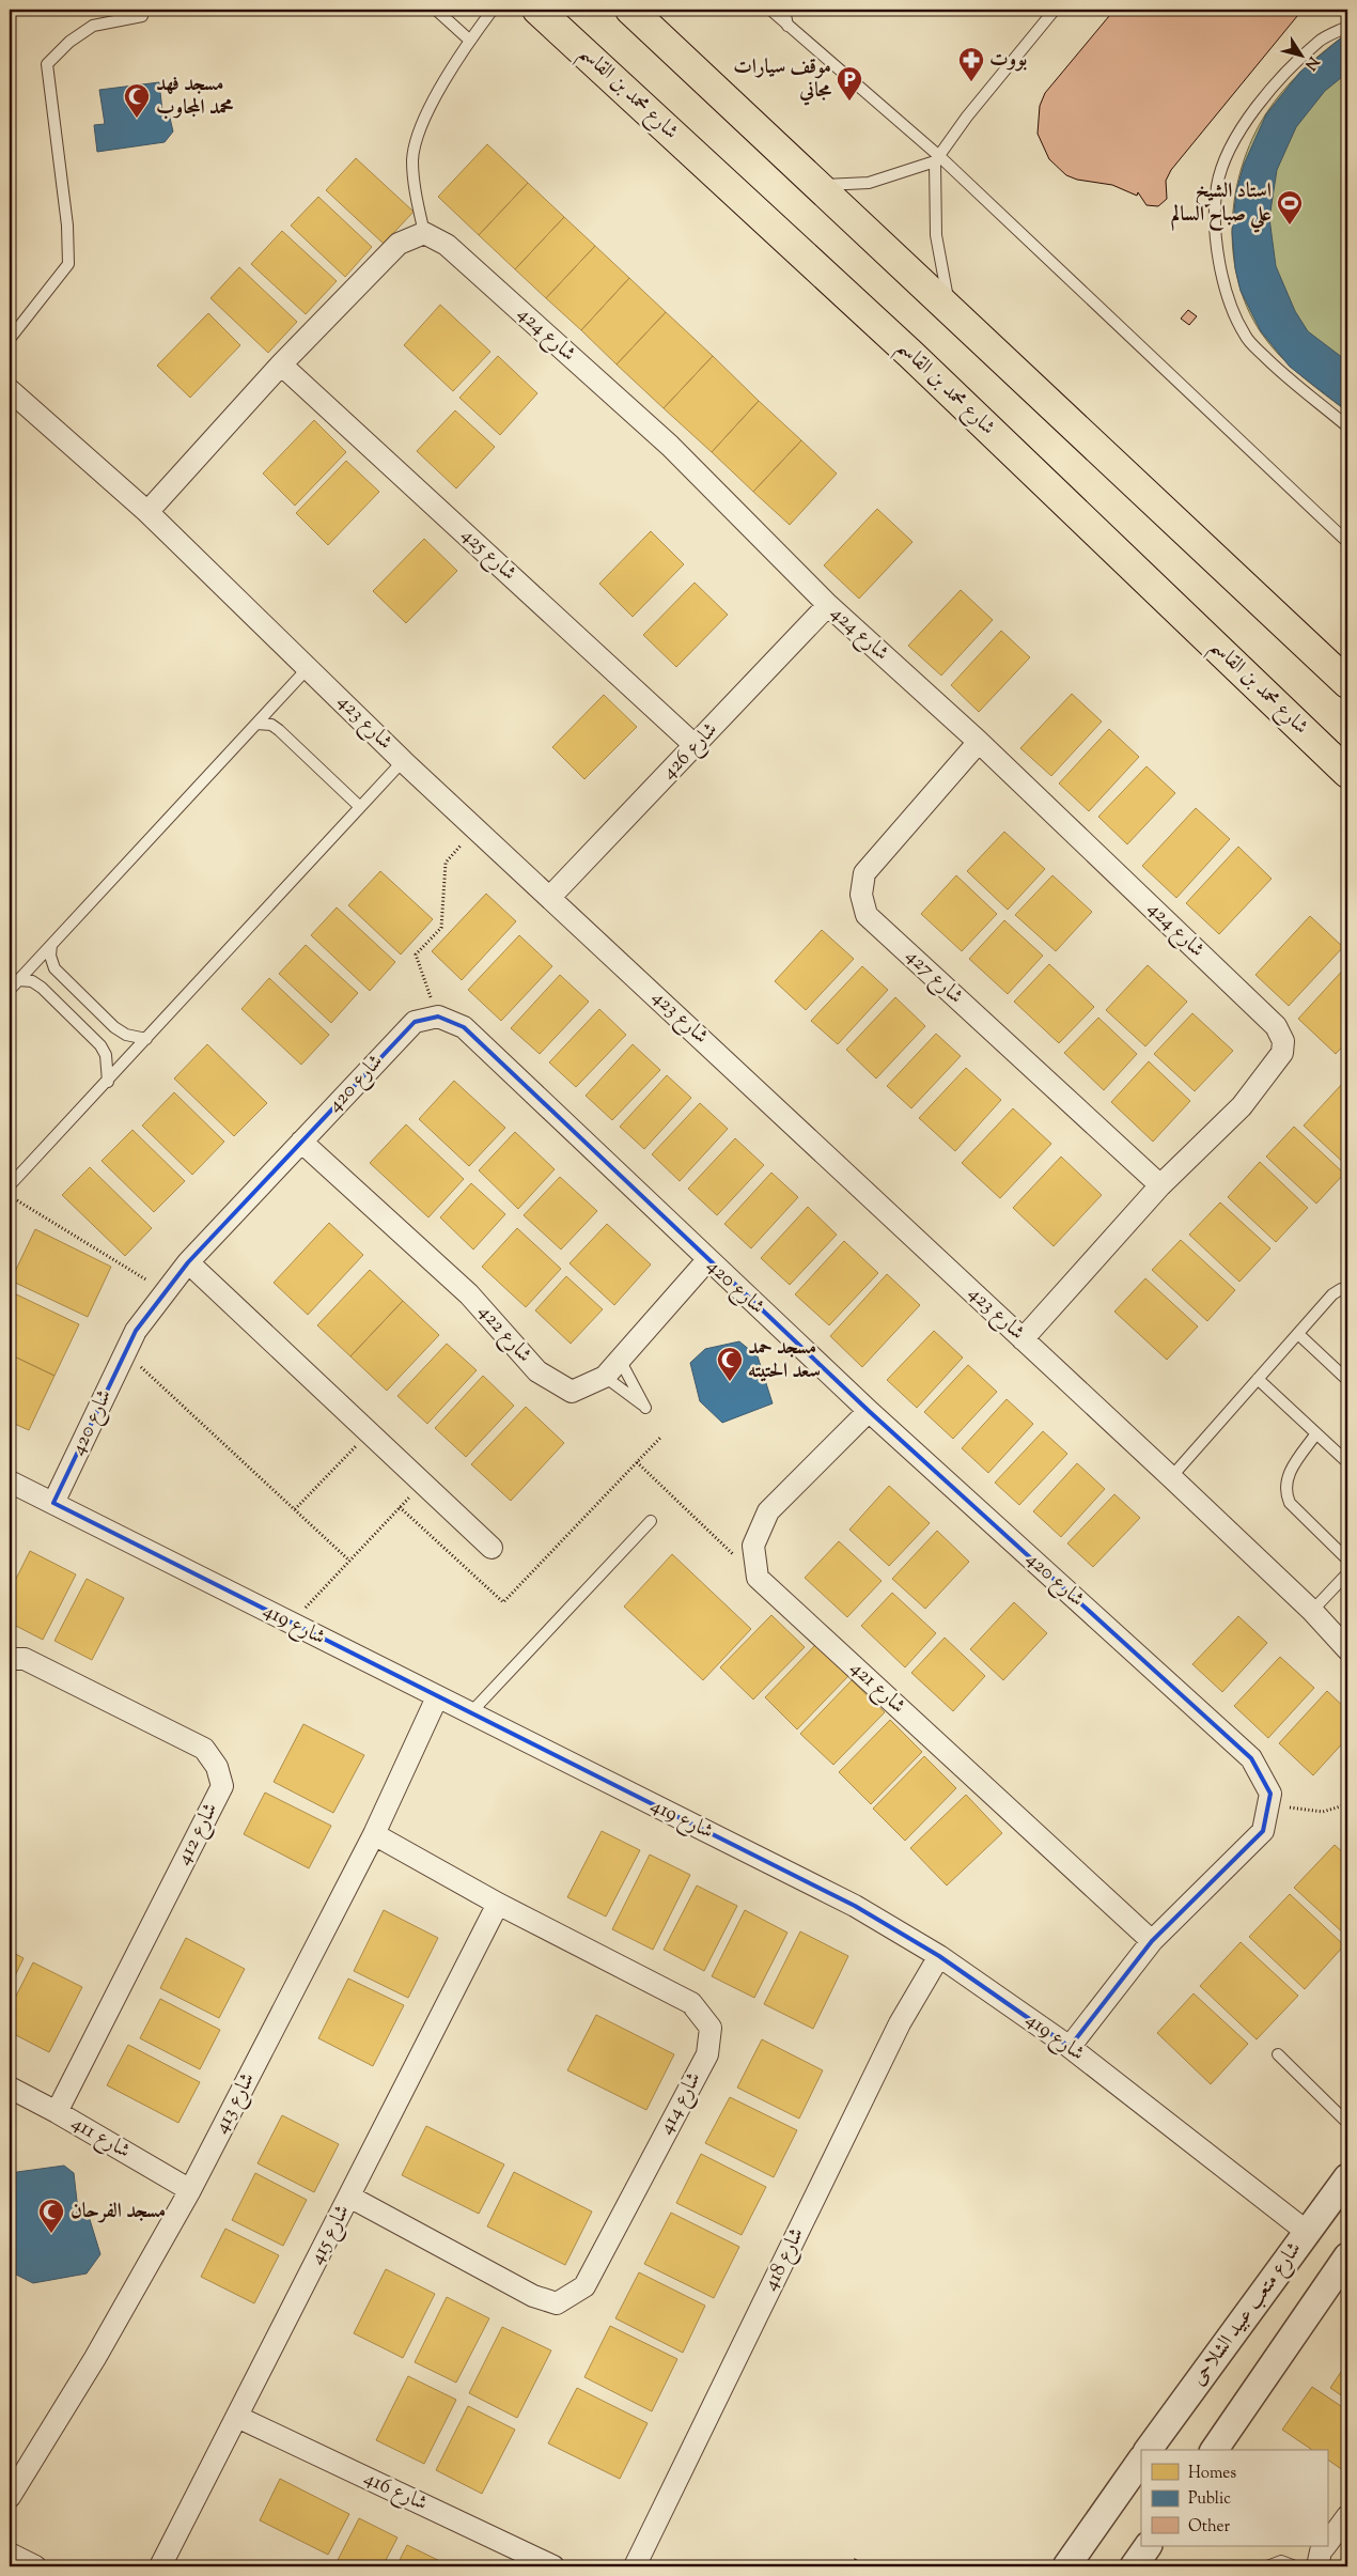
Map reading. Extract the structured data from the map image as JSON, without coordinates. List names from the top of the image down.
{
  "streets": {
    "main road": ["شارع محمد بن القاسم"],
    "street": [
      "شارع 424",
      "شارع 425",
      "شارع 423",
      "شارع 426",
      "شارع 427",
      "شارع 420",
      "شارع 422",
      "شارع 419",
      "شارع 421",
      "شارع 412",
      "شارع 413",
      "شارع 414",
      "شارع 411",
      "شارع 415",
      "شارع 418",
      "شارع متعب عبيد الشلاحى",
      "شارع 416"
    ]
  },
  "crossings": [
    ["شارع 424", "شارع 423"],
    ["شارع 424", "شارع 426"],
    ["شارع 424", "شارع 427"],
    ["شارع 425", "شارع 426"],
    ["شارع 423", "شارع 426"],
    ["شارع 420", "شارع 422"],
    ["شارع 420", "شارع 419"],
    ["شارع 420", "شارع 421"],
    ["شارع 419", "شارع 413"],
    ["شارع 419", "شارع 418"],
    ["شارع 419", "شارع متعب عبيد الشلاحى"],
    ["شارع 412", "شارع 411"],
    ["شارع 413", "شارع 414"],
    ["شارع 413", "شارع 411"],
    ["شارع 414", "شارع 415"],
    ["شارع 415", "شارع 416"]
  ],
  "places": {
    "pharmacy": ["بووت"],
    "parking": ["موقف سيارات مجاني"],
    "mosque": ["مسجد فهد محمد المجاوب", "مسجد حمد سعد الحتيته", "مسجد الفرحان"],
    "sports": ["استاد الشيخ علي صباح السالم"]
  },
  "legend": ["Homes", "Public", "Other"],
  "north": "bottom right"
}
